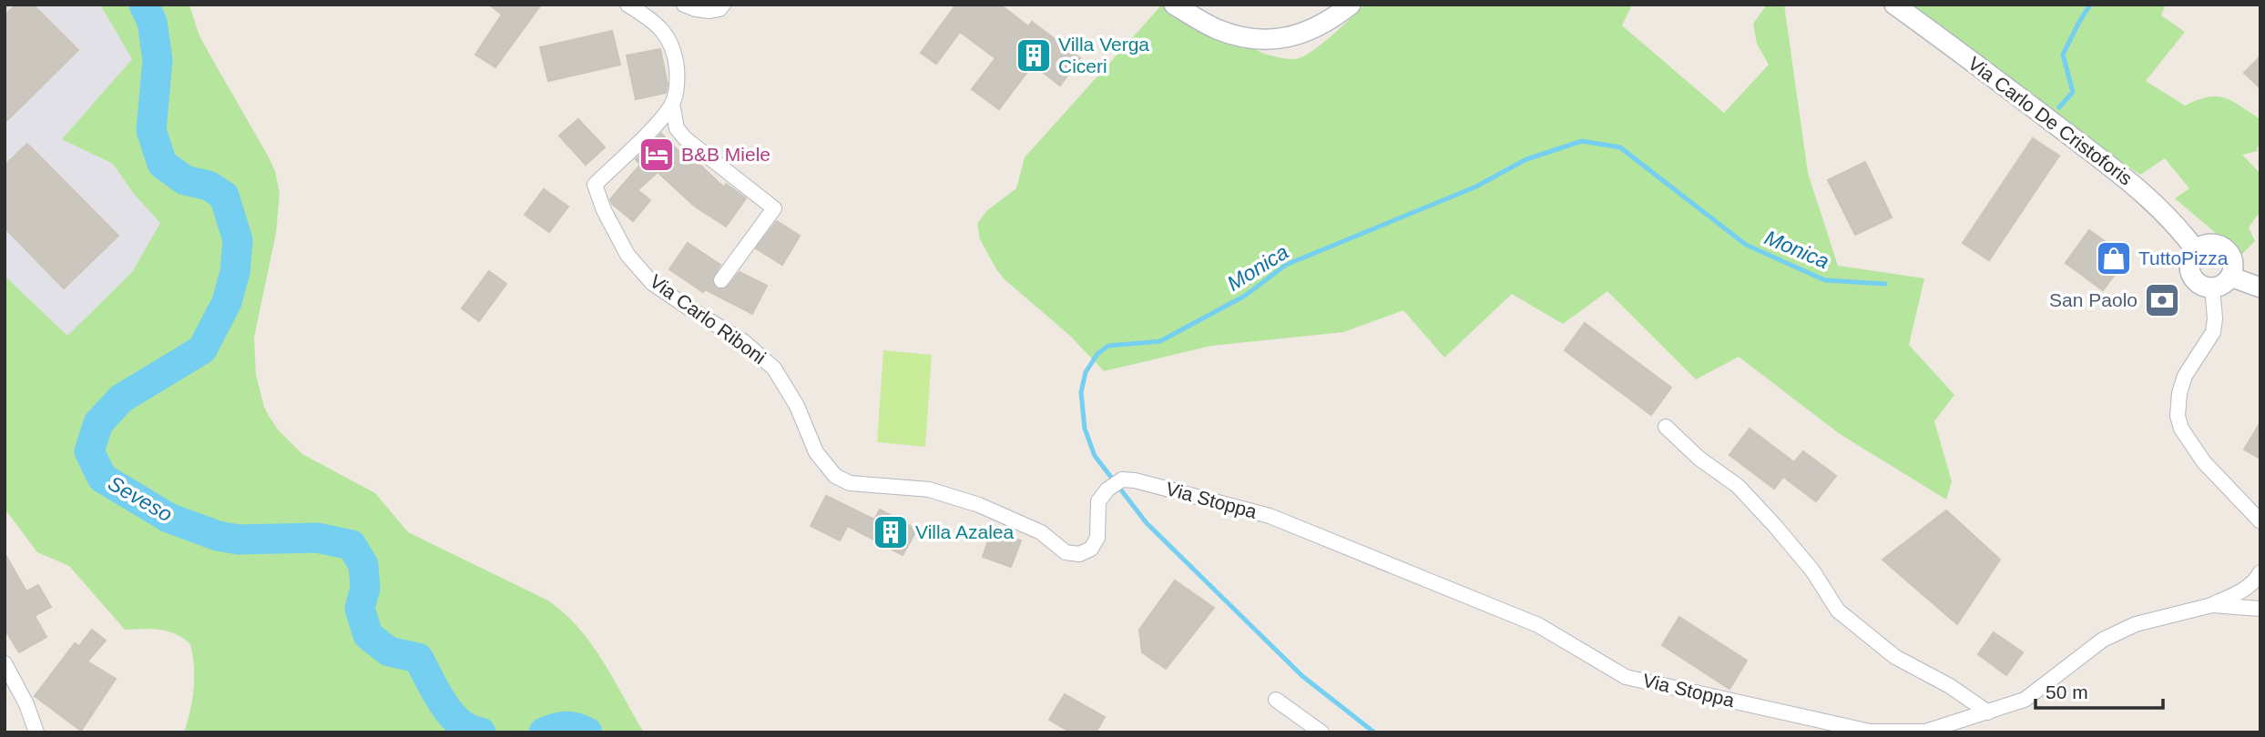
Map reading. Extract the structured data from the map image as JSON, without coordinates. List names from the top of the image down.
{
  "streets": {
    "main road": ["Via Carlo De Cristoforis"],
    "street": ["Via Carlo Riboni", "Via Stoppa"]
  },
  "crossings": [
    ["Via Carlo Riboni", "Via Stoppa"]
  ],
  "water": ["Monica", "Seveso"],
  "places": {
    "building": ["Villa Verga Ciceri", "Villa Azalea"],
    "hotel": ["B&B Miele"],
    "shop": ["TuttoPizza"],
    "bank": ["San Paolo"]
  },
  "scale_bar": "50 m"
}
